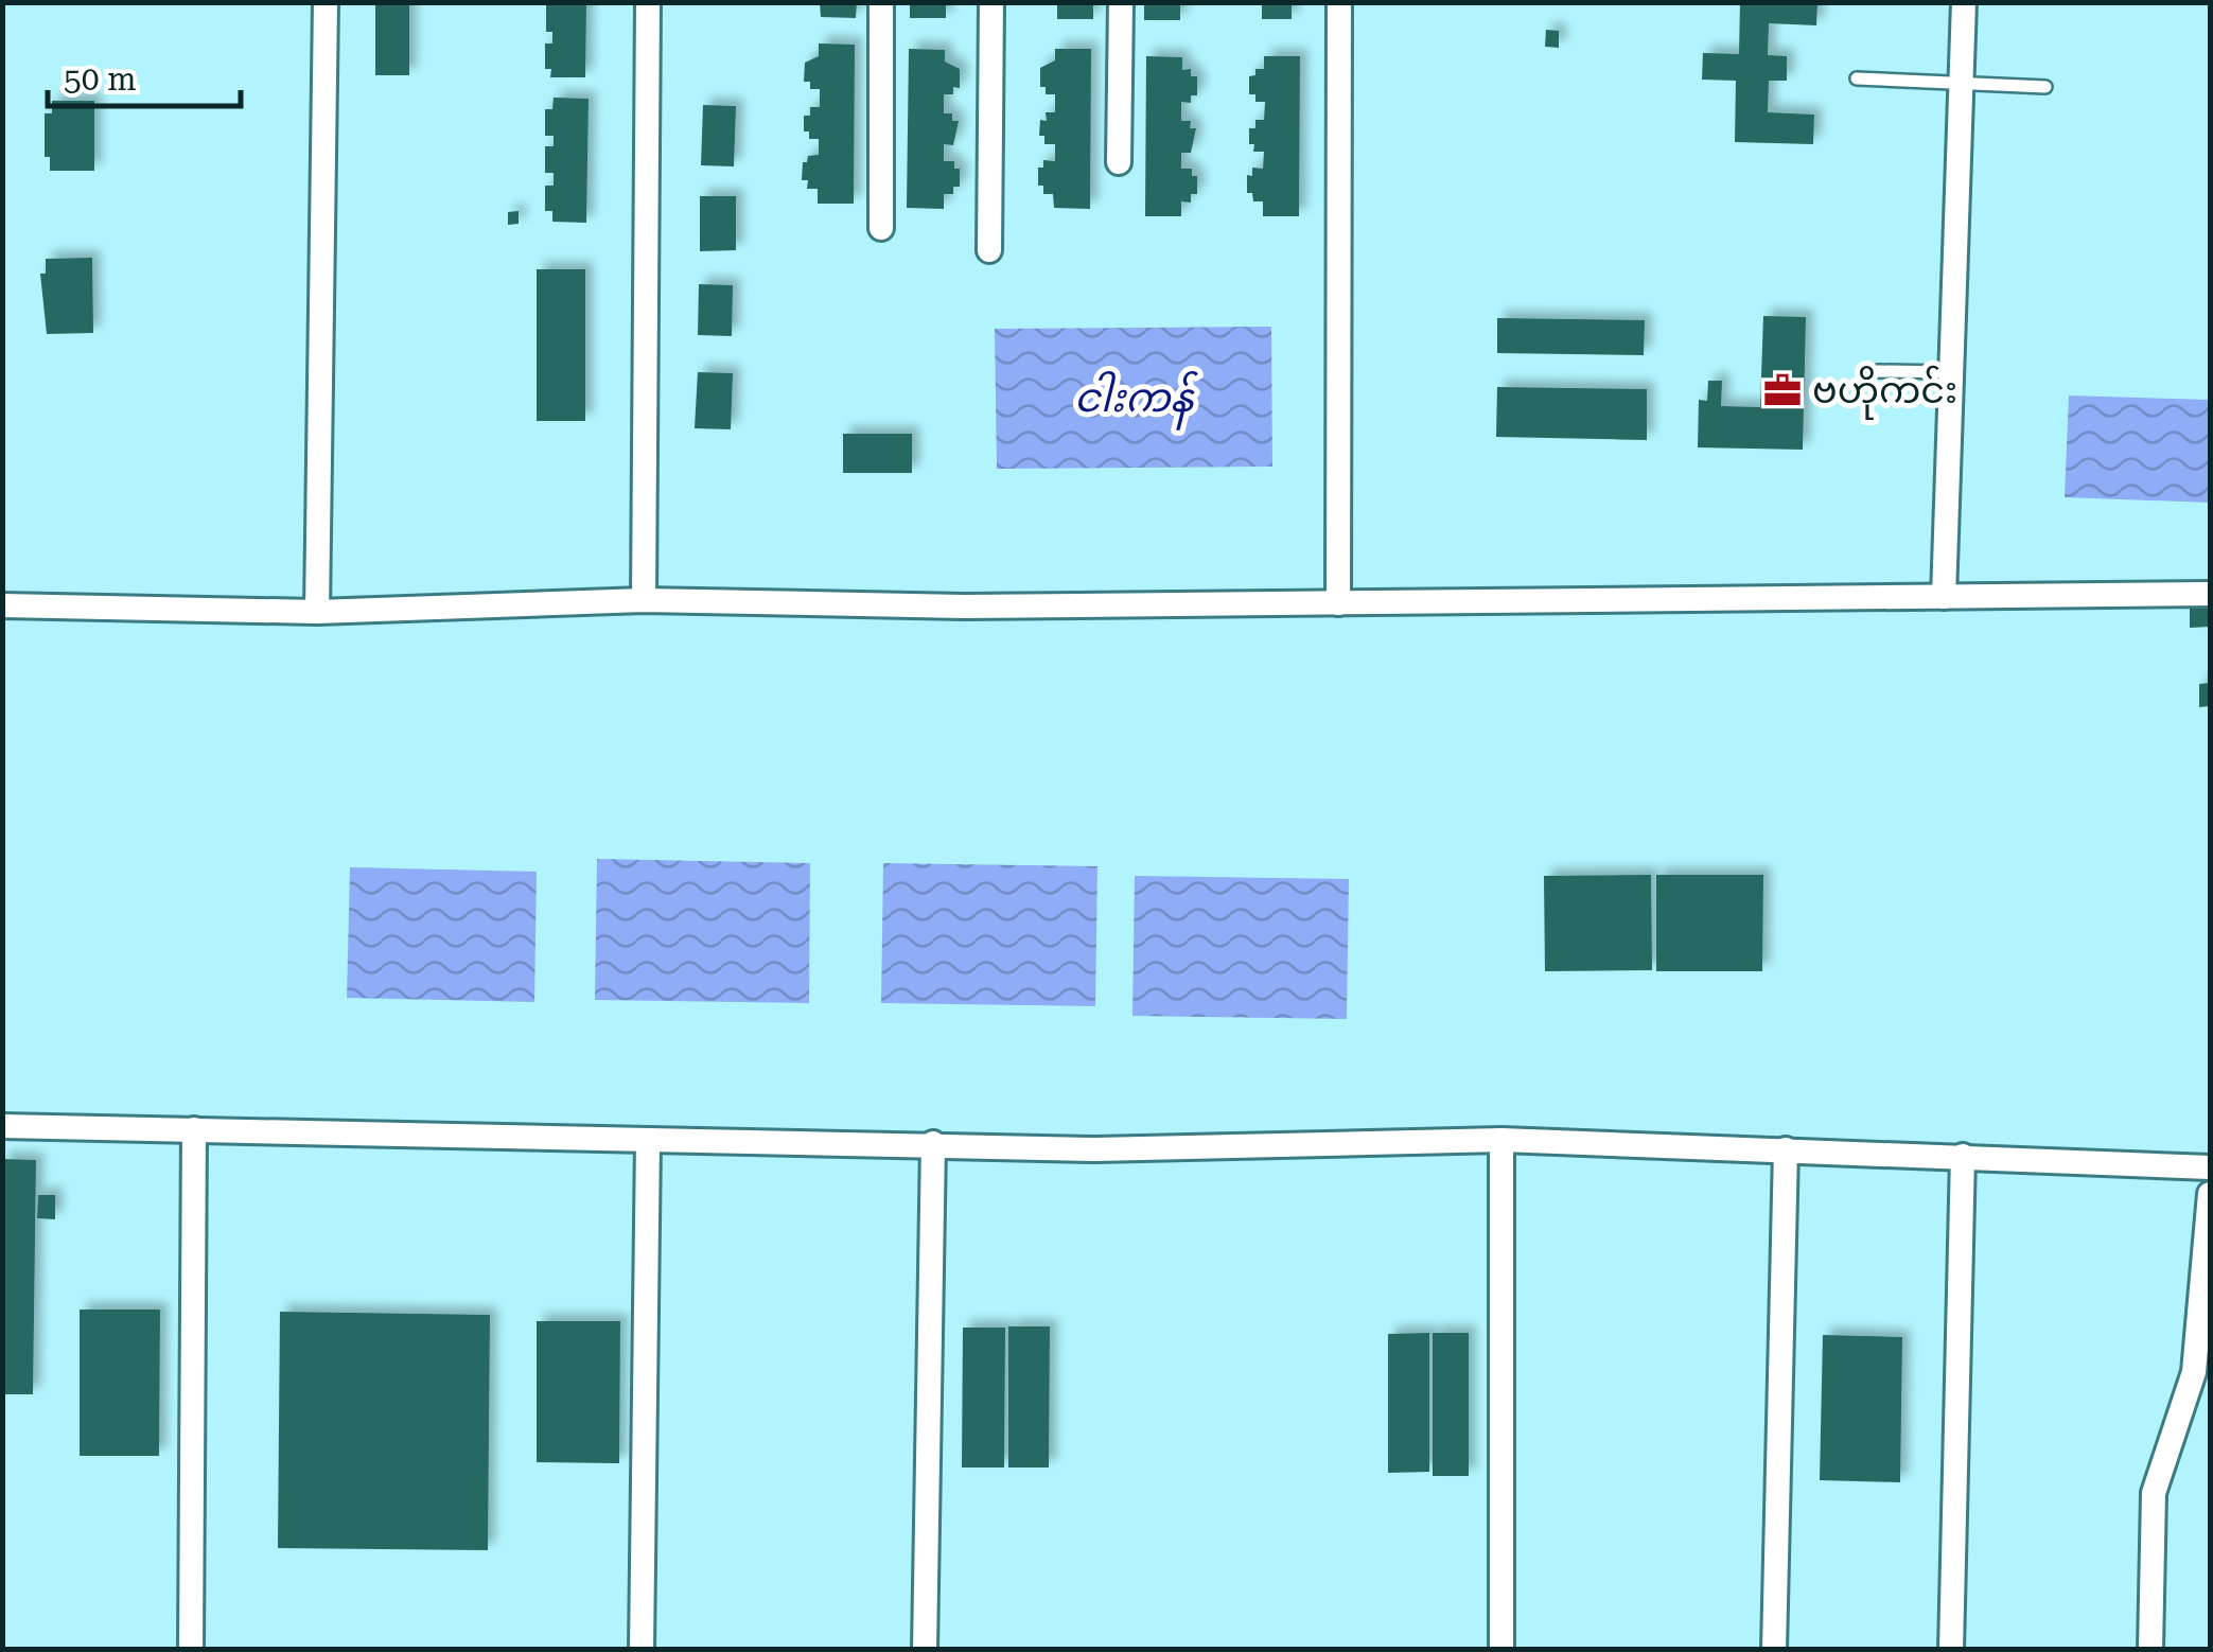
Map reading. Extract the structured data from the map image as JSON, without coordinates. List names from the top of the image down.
{
  "water": ["ငါးကန်"],
  "places": {
    "office": ["ဗဟိုကင်း"]
  },
  "scale_bar": "50 m"
}
